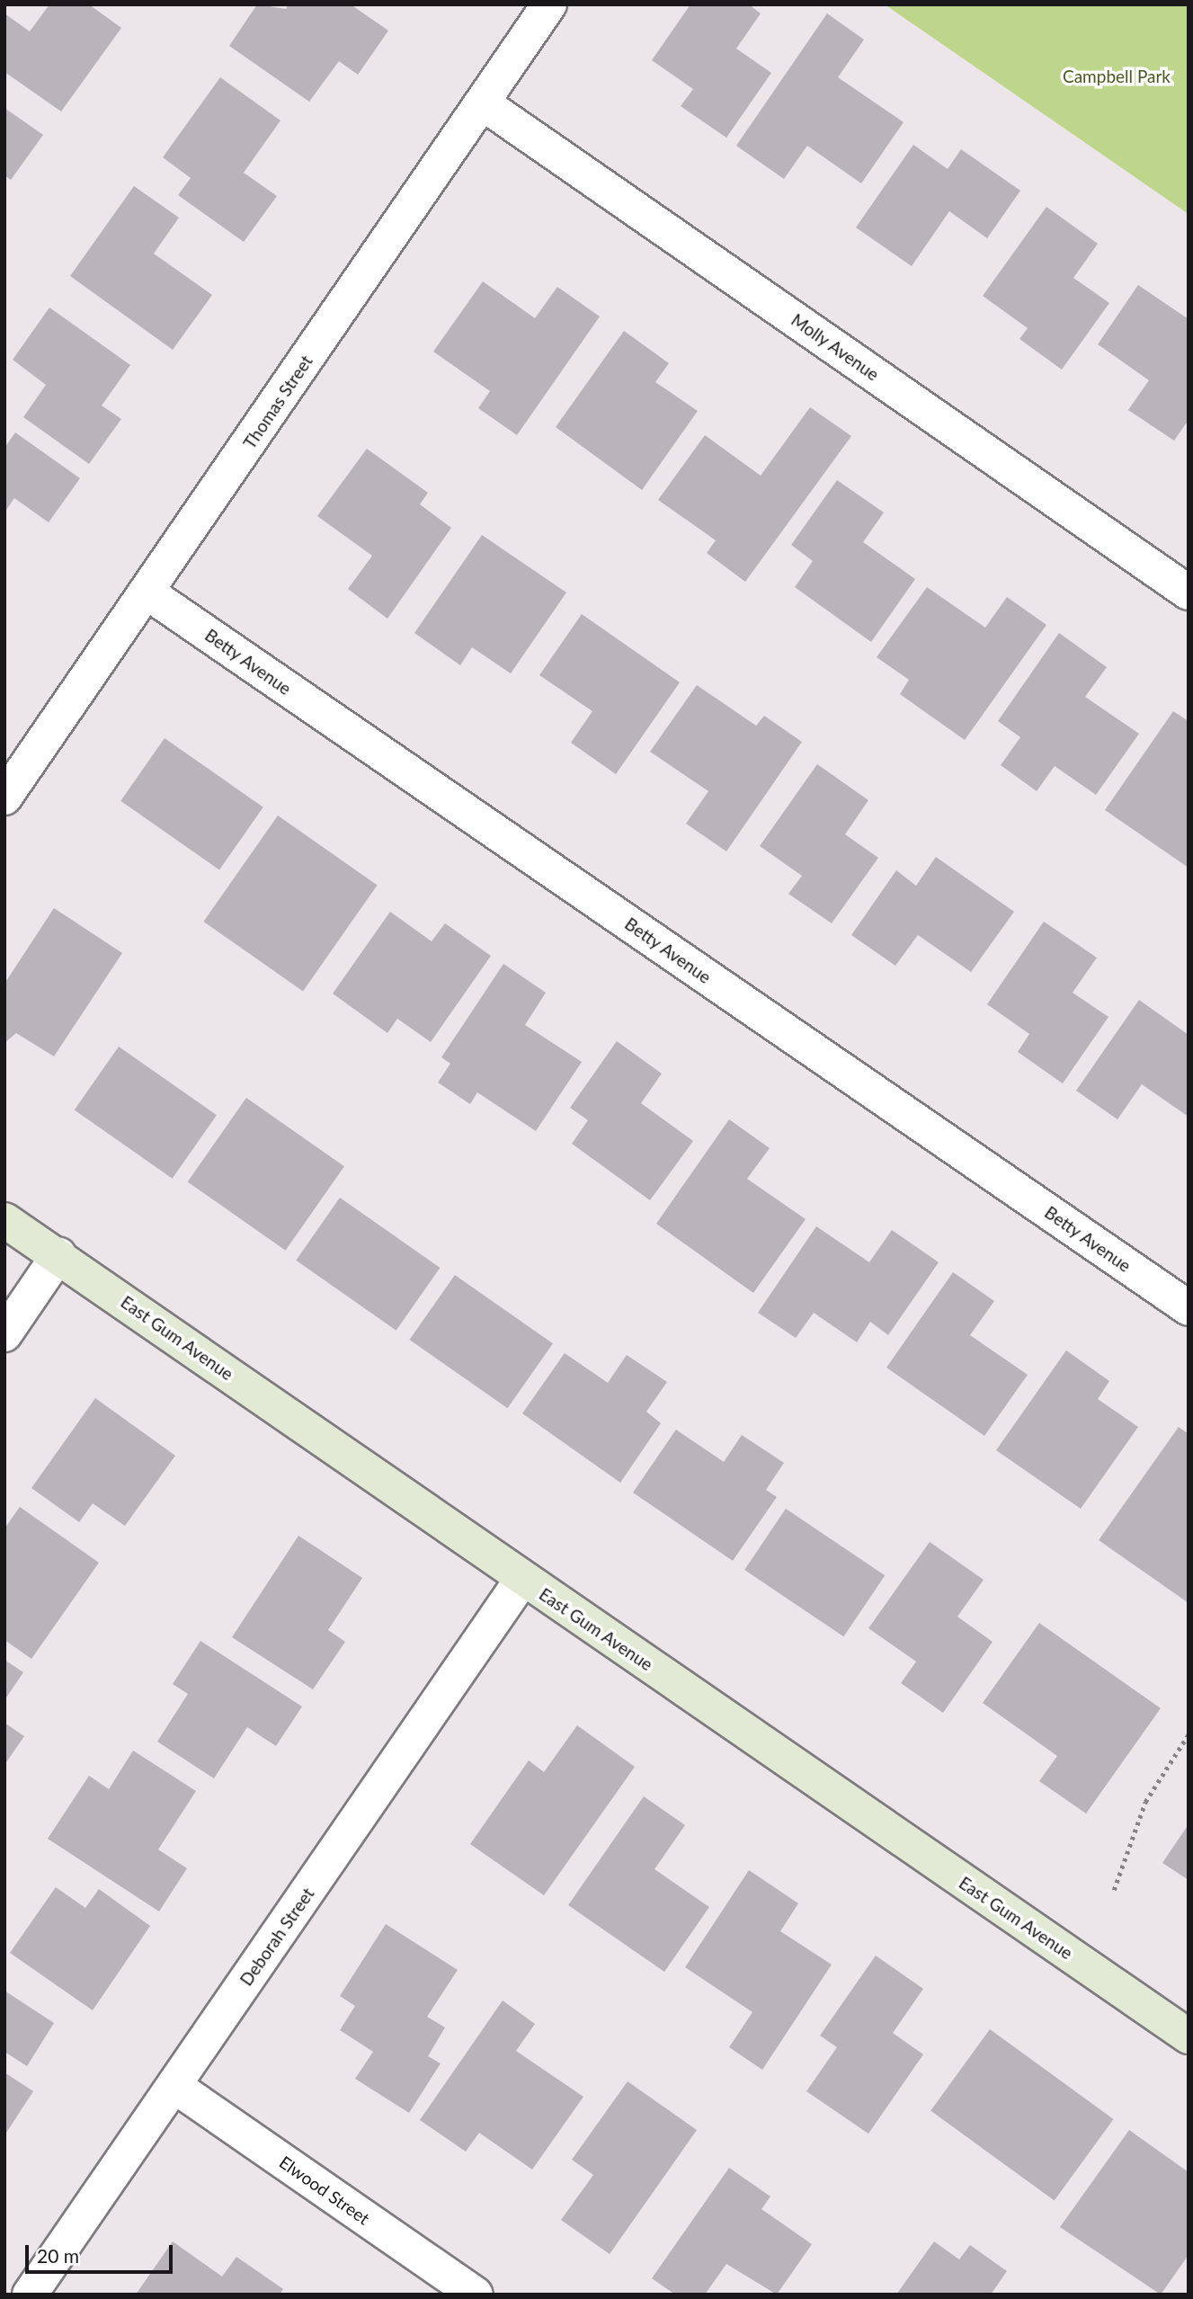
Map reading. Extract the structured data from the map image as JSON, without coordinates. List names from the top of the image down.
{
  "streets": {
    "street": [
      "Molly Avenue",
      "Thomas Street",
      "Betty Avenue",
      "East Gum Avenue",
      "Deborah Street",
      "Elwood Street"
    ]
  },
  "crossings": [
    ["Molly Avenue", "Thomas Street"],
    ["Thomas Street", "Betty Avenue"],
    ["East Gum Avenue", "Deborah Street"],
    ["Deborah Street", "Elwood Street"]
  ],
  "parks": ["Campbell Park"],
  "scale_bar": "20 m"
}
